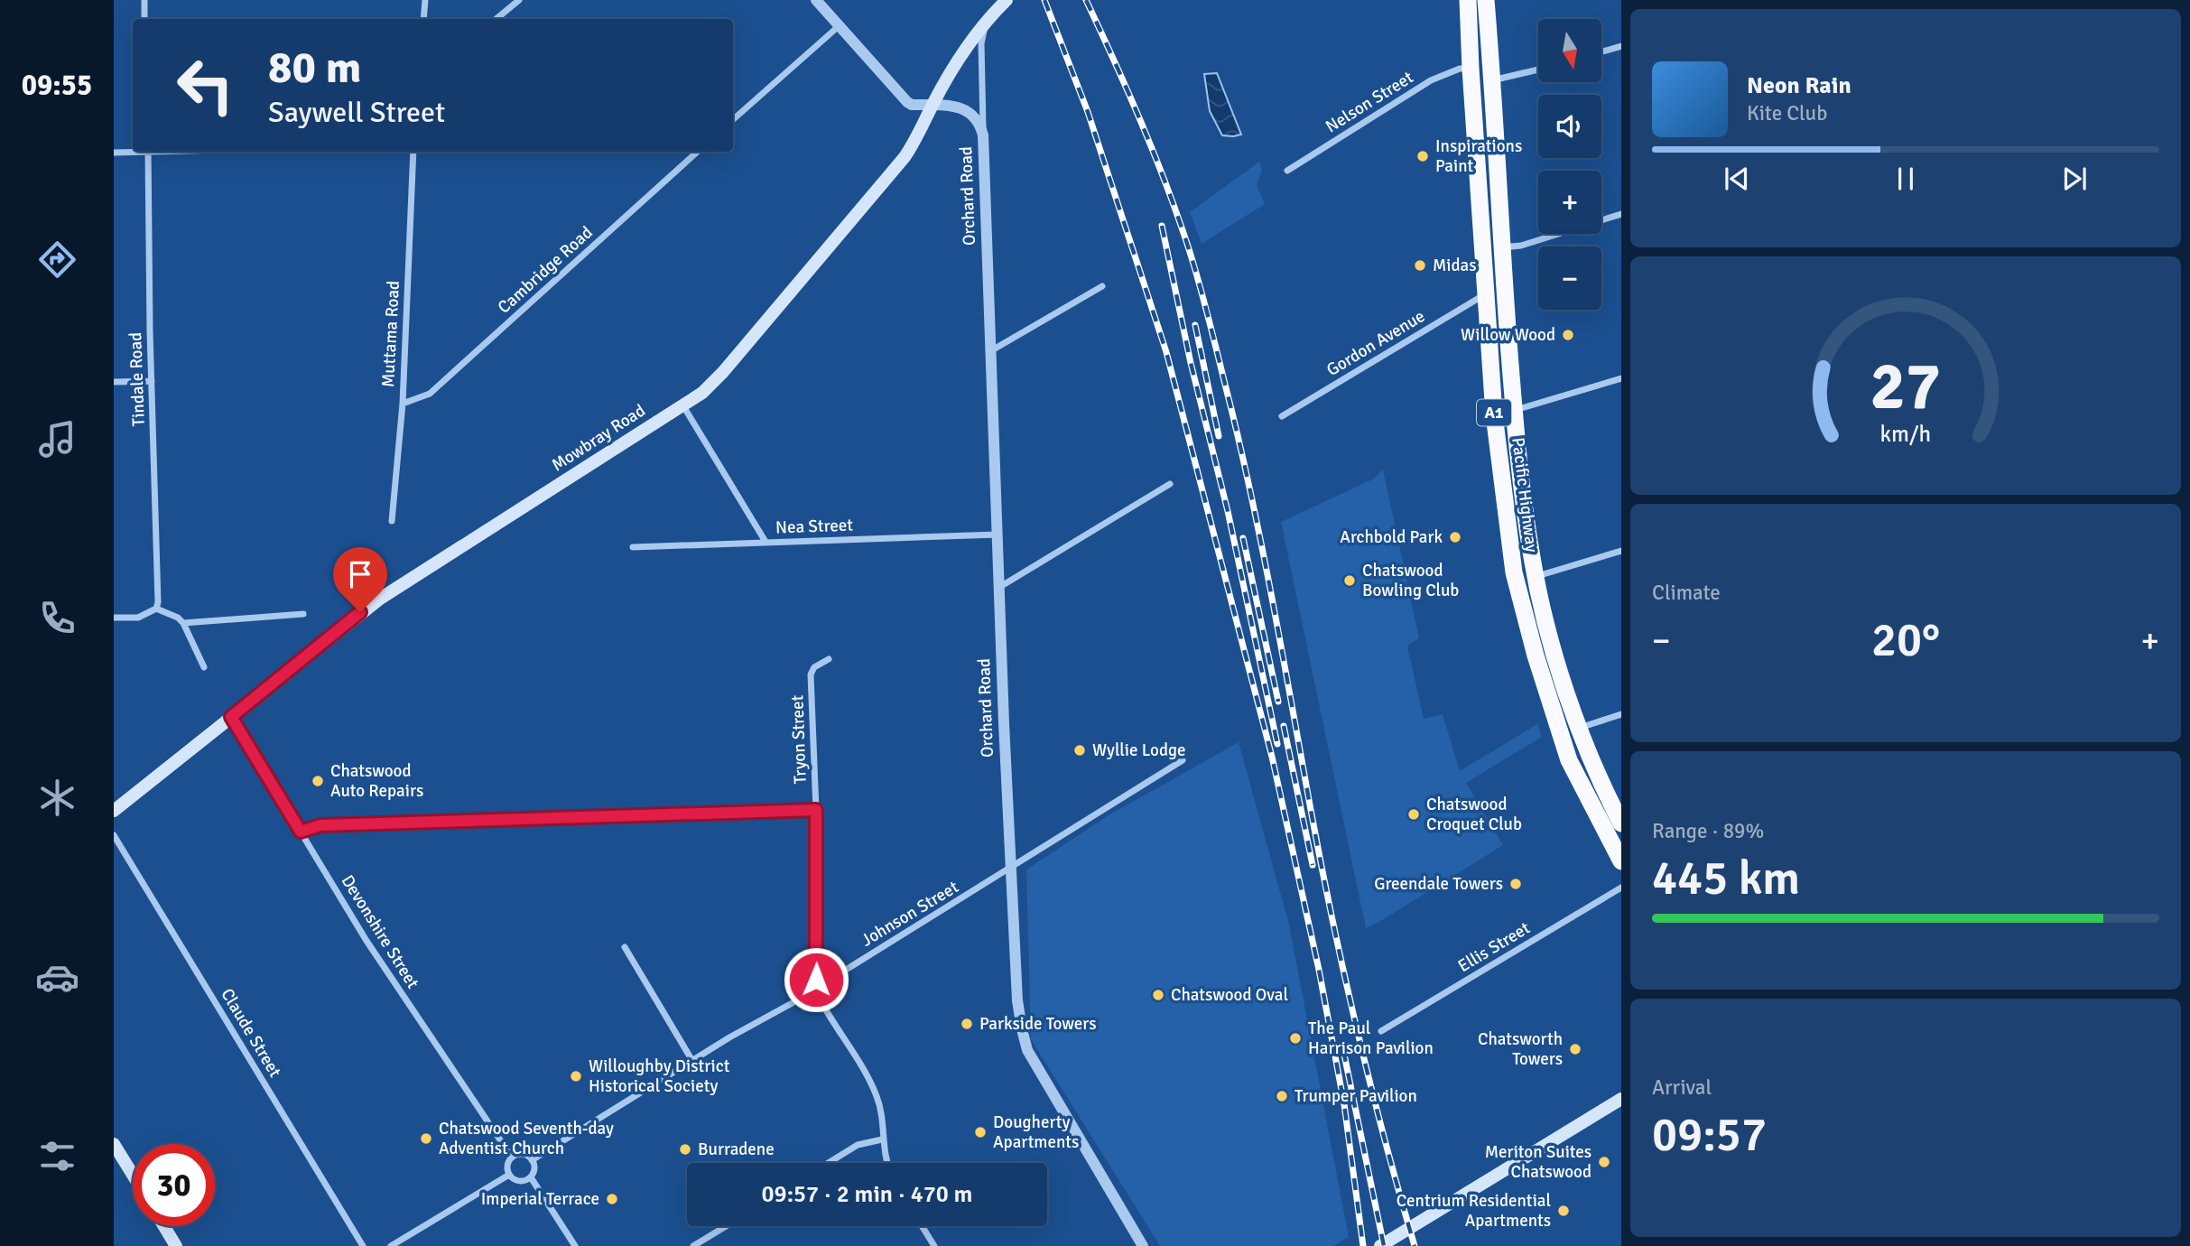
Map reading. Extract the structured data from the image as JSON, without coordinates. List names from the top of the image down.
{
  "streets": {
    "highway": ["A1", "Pacific Highway"],
    "main road": ["Mowbray Road"],
    "street": [
      "Nelson Street",
      "Orchard Road",
      "Cambridge Road",
      "Muttama Road",
      "Gordon Avenue",
      "Tindale Road",
      "Nea Street",
      "Tryon Street",
      "Johnson Street",
      "Devonshire Street",
      "Ellis Street",
      "Claude Street"
    ]
  },
  "crossings": [
    ["Nelson Street", "Pacific Highway"],
    ["Orchard Road", "Mowbray Road"],
    ["Orchard Road", "Nea Street"],
    ["Orchard Road", "Johnson Street"],
    ["Cambridge Road", "Muttama Road"],
    ["Gordon Avenue", "Pacific Highway"],
    ["Mowbray Road", "Devonshire Street"],
    ["Tryon Street", "Johnson Street"]
  ],
  "places": [
    "Inspirations Paint",
    "Midas",
    "Willow Wood",
    "Archbold Park",
    "Chatswood Bowling Club",
    "Wyllie Lodge",
    "Chatswood Auto Repairs",
    "Chatswood Croquet Club",
    "Greendale Towers",
    "Chatswood Oval",
    "Parkside Towers",
    "The Paul Harrison Pavilion",
    "Chatsworth Towers",
    "Willoughby District Historical Society",
    "Trumper Pavilion",
    "Dougherty Apartments",
    "Chatswood Seventh-day Adventist Church",
    "Burradene",
    "Meriton Suites Chatswood",
    "Imperial Terrace",
    "Centrium Residential Apartments"
  ],
  "north": "bottom",
  "page": {
    "tabs": "09:55",
    "map_buttons": ["+", "−"],
    "turn": ["80 m", "Saywell Street"],
    "song": ["Neon Rain", "Kite Club"],
    "tile": [
      "Climate",
      ["Range · 89%", "445 km"],
      ["Arrival", "09:57"]
    ],
    "heat": ["−", "20°", "+"],
    "limit": "30",
    "trip": "09:57 · 2 min · 470 m",
    "gauge": ["27", "km/h"]
  }
}
